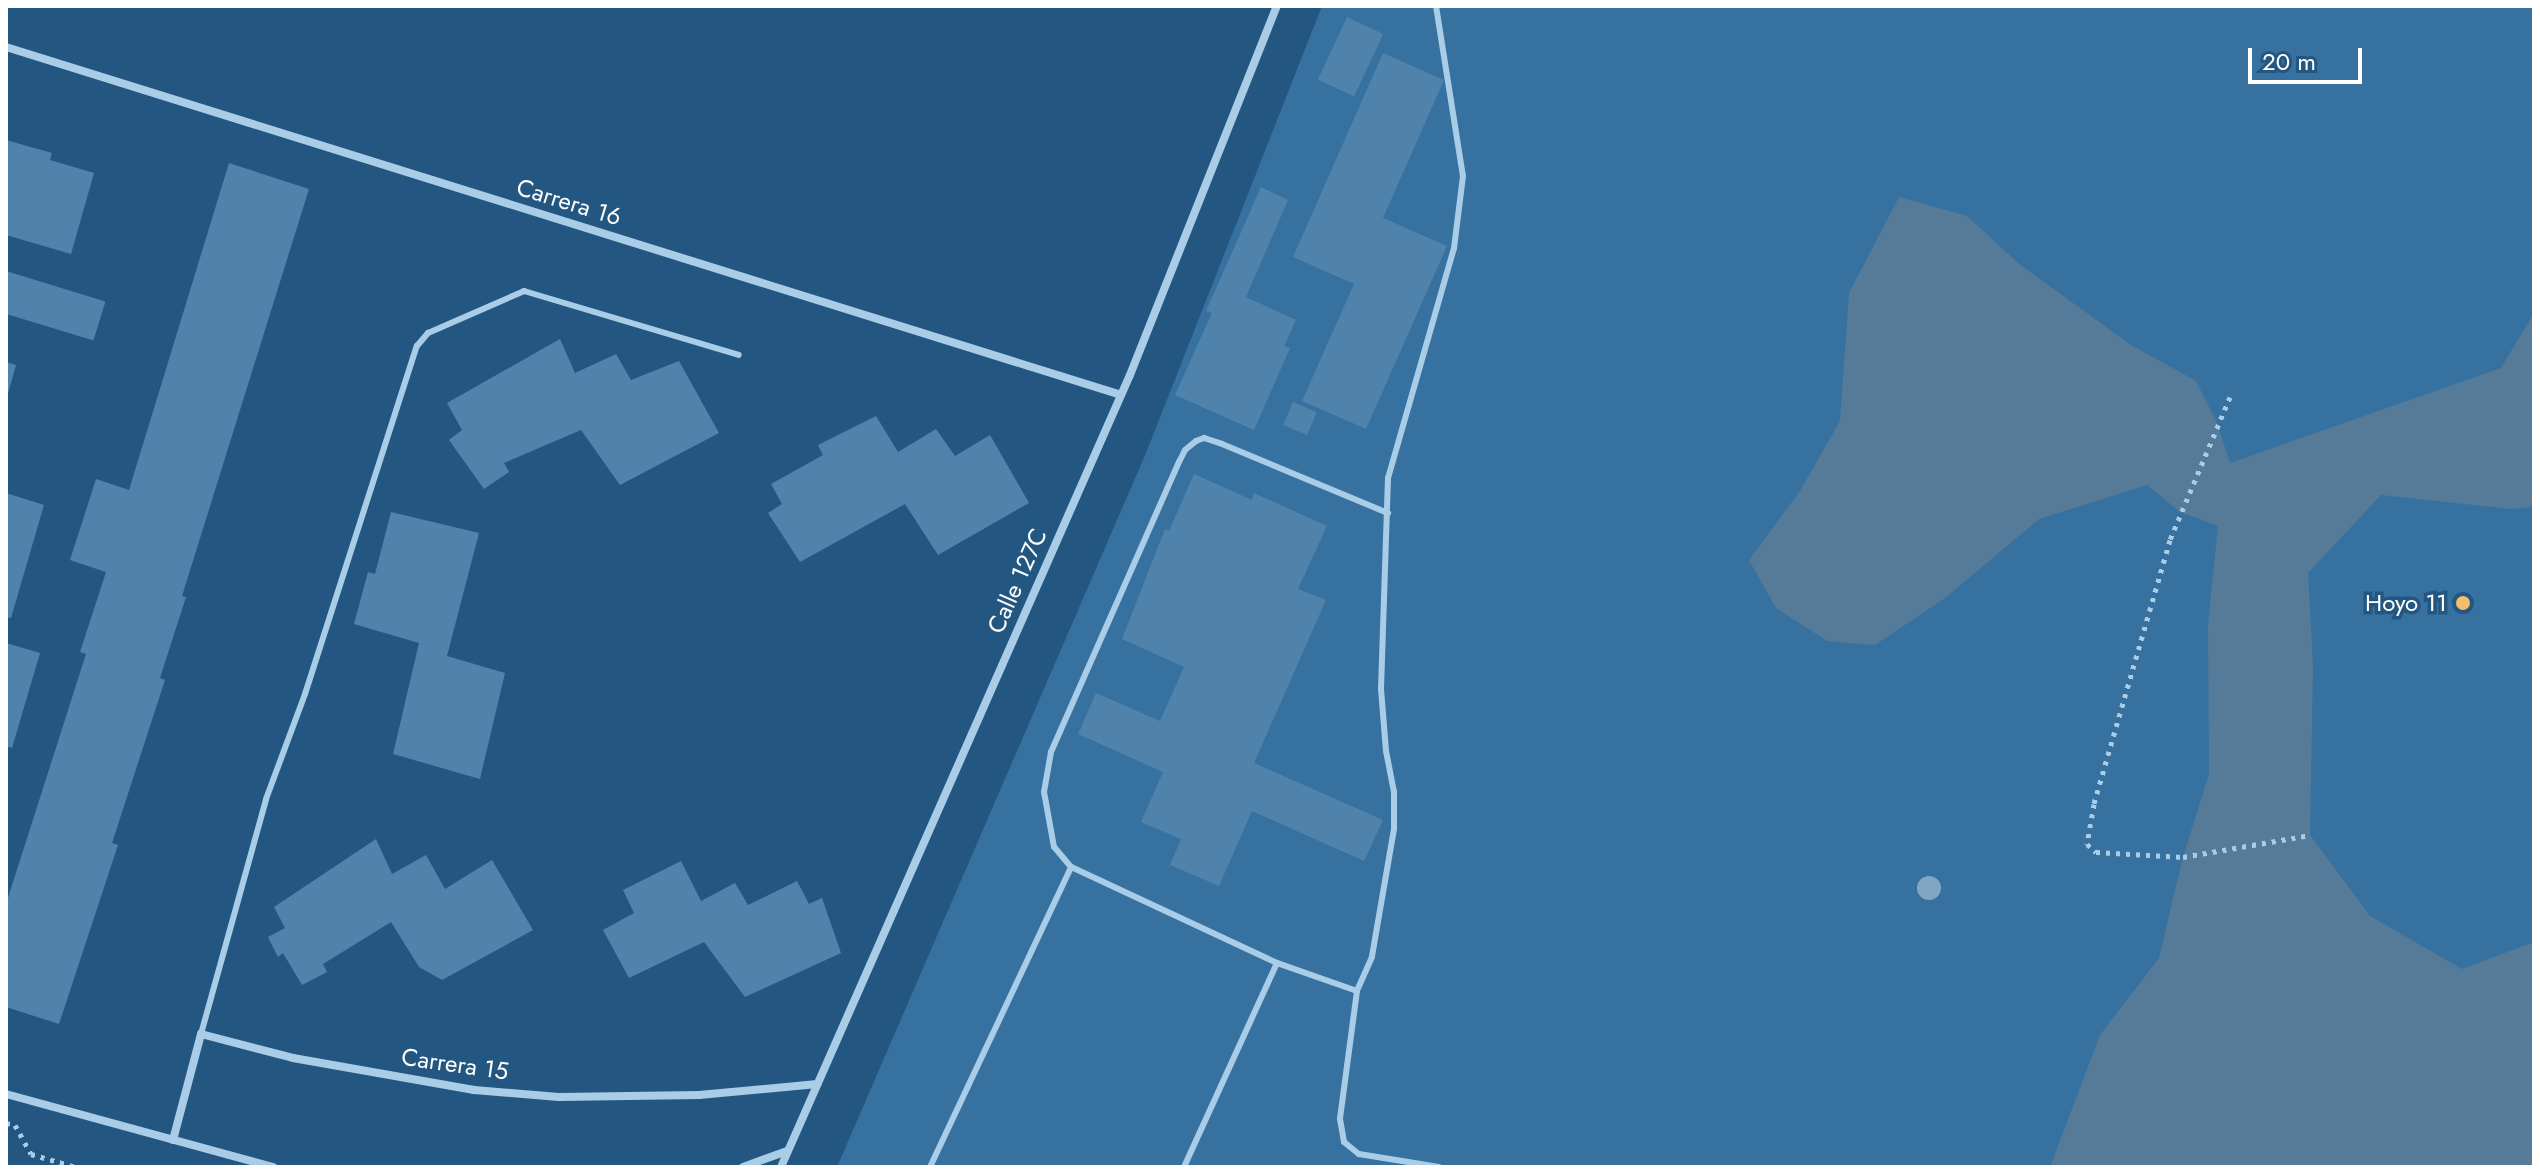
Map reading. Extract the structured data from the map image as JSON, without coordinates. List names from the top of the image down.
{
  "streets": {
    "street": ["Carrera 16", "Calle 127C", "Carrera 15"]
  },
  "crossings": [
    ["Carrera 16", "Calle 127C"],
    ["Calle 127C", "Carrera 15"]
  ],
  "places": ["Hoyo 11"],
  "scale_bar": "20 m"
}
